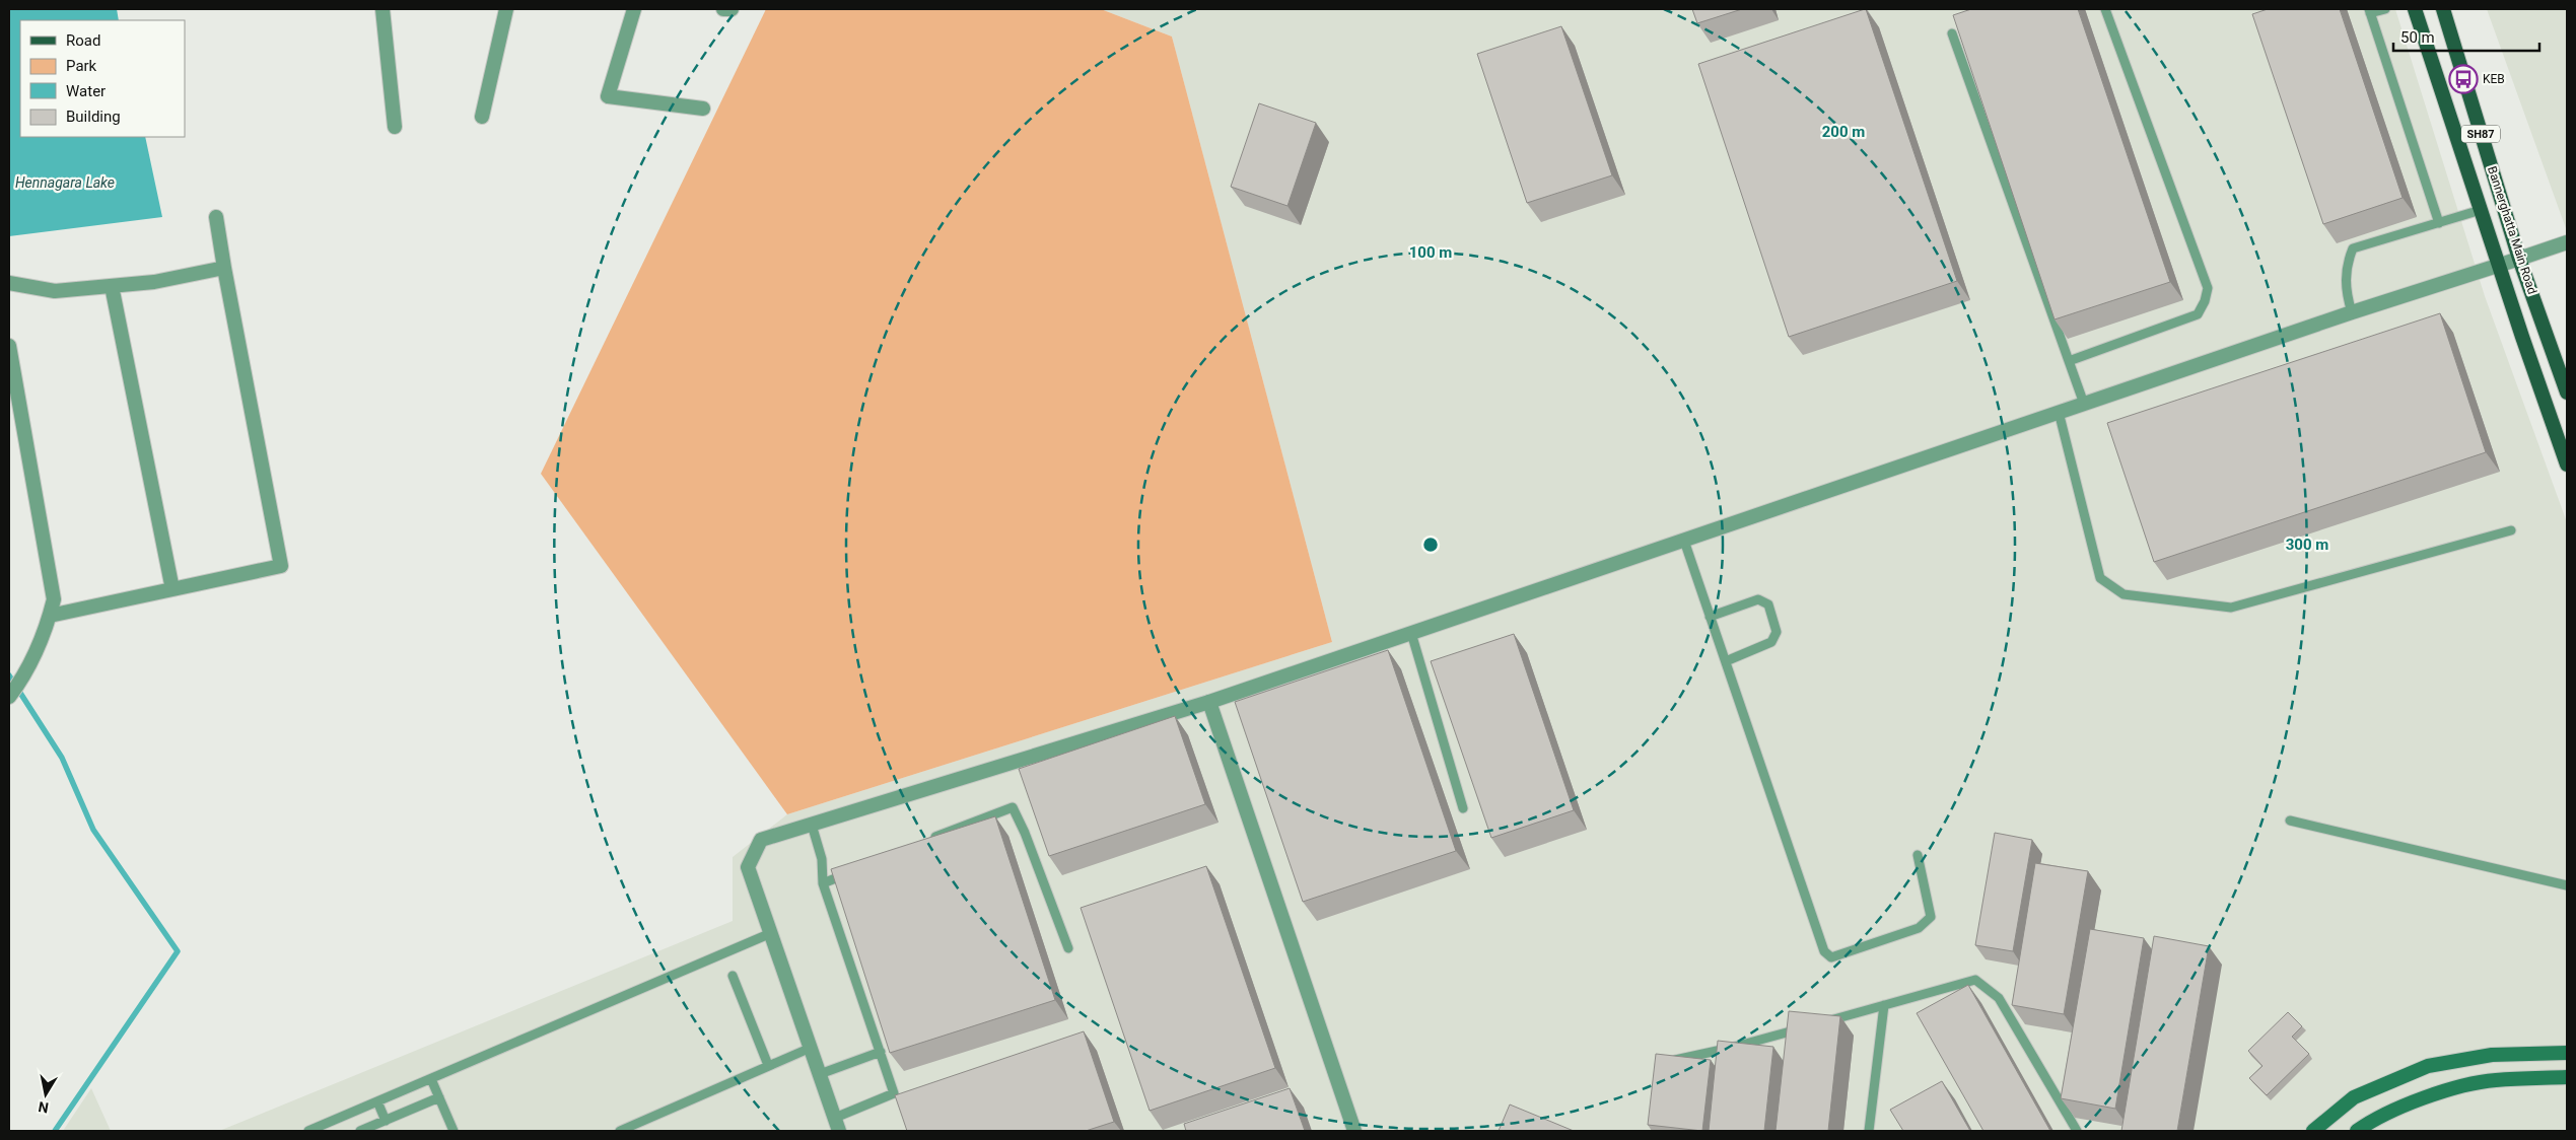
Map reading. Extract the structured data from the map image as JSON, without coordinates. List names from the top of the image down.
{
  "streets": {
    "main road": ["SH87", "Bannerghatta Main Road"]
  },
  "water": ["Hennagara Lake"],
  "places": {
    "bus stop": ["KEB"]
  },
  "legend": [
    "Road",
    "Park",
    "Water",
    "Building"
  ],
  "scale_bar": "50 m",
  "north": "bottom",
  "rings": ["200 m", "100 m", "300 m"]
}
